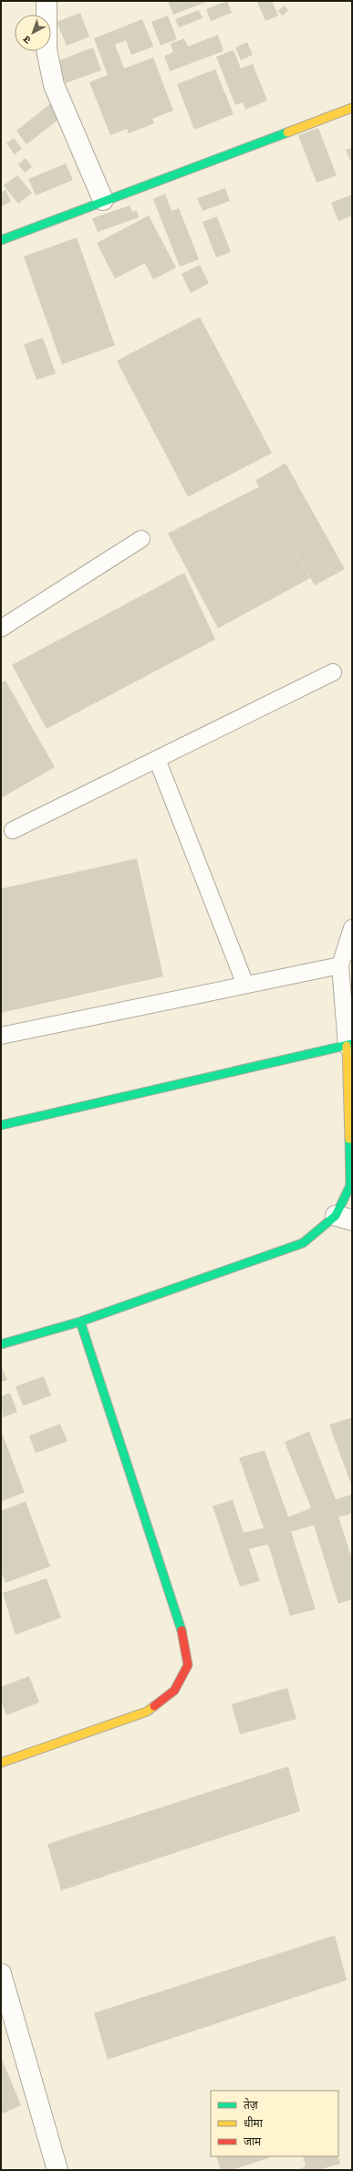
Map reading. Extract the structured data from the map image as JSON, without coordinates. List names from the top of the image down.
{
  "legend": ["तेज़", "धीमा", "जाम"],
  "north": "bottom left"
}
